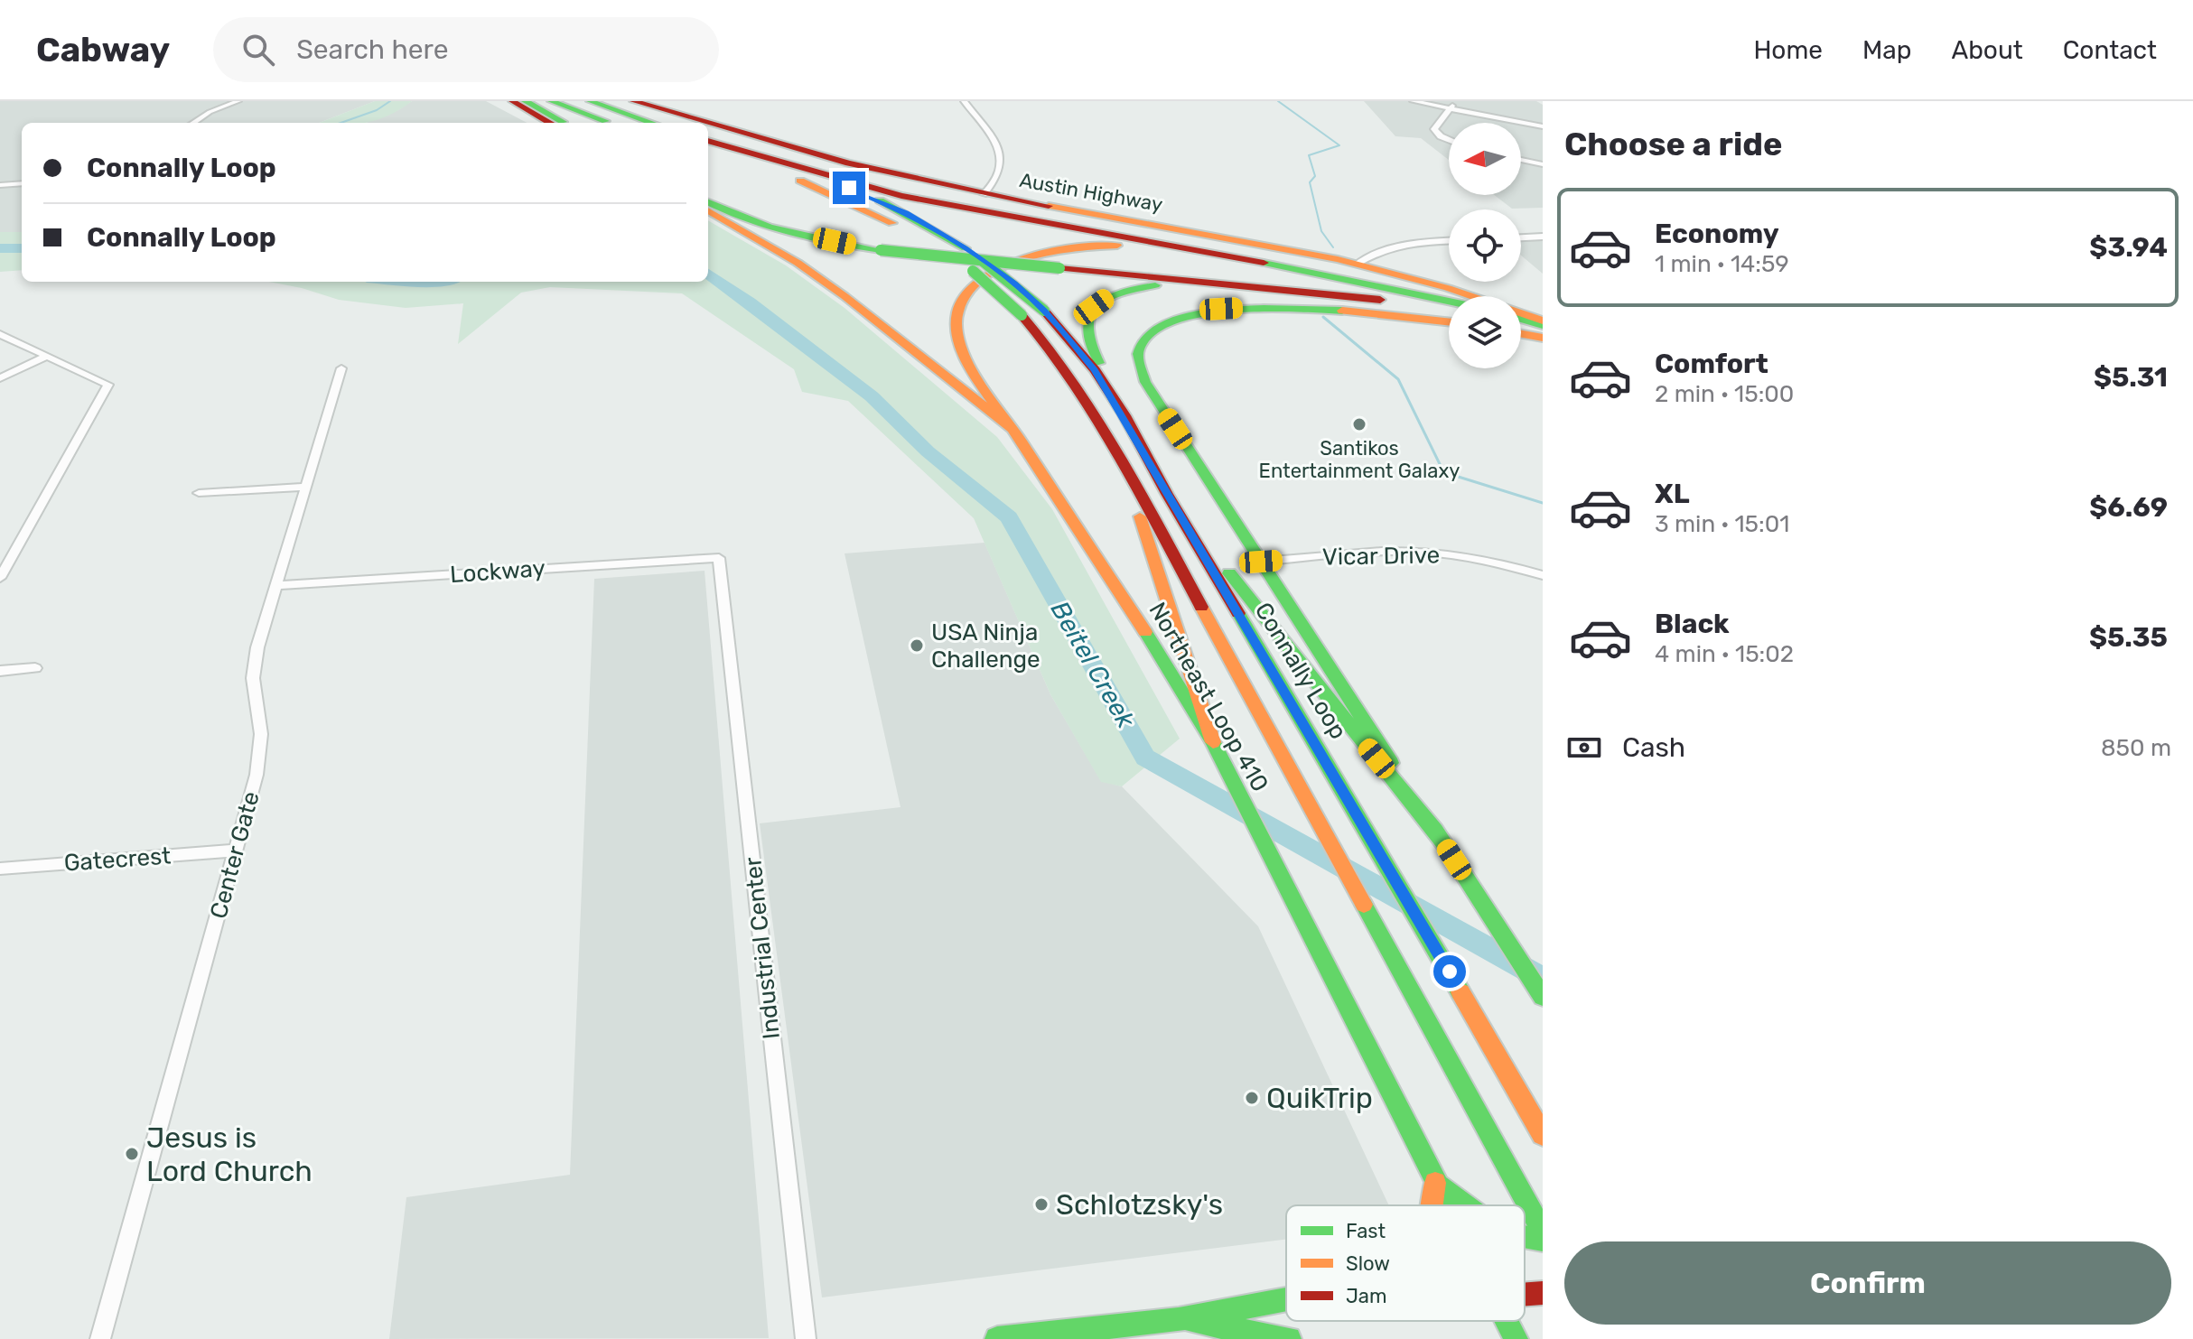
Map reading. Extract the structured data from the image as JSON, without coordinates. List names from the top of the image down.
{
  "streets": {
    "main road": ["Austin Highway", "Connally Loop", "Northeast Loop 410"],
    "street": [
      "Vicar Drive",
      "Lockway",
      "Center Gate",
      "Gatecrest",
      "Industrial Center"
    ]
  },
  "crossings": [
    ["Lockway", "Center Gate"],
    ["Lockway", "Industrial Center"],
    ["Center Gate", "Gatecrest"]
  ],
  "water": ["Beitel Creek"],
  "places": [
    "Santikos Entertainment Galaxy",
    "USA Ninja Challenge",
    "QuikTrip",
    "Jesus is Lord Church",
    "Schlotzsky's"
  ],
  "legend": ["Fast", "Slow", "Jam"],
  "north": "left",
  "page": {
    "header": "Cabway",
    "search": "Search here",
    "nav": [
      "Home",
      "Map",
      "About",
      "Contact"
    ],
    "heading": "Choose a ride",
    "banner": ["Connally Loop", "Connally Loop"],
    "list": [
      {
        "name": "Economy",
        "note": "1 min · 14:59",
        "value": "$3.94"
      },
      {
        "name": "Comfort",
        "note": "2 min · 15:00",
        "value": "$5.31"
      },
      {
        "name": "XL",
        "note": "3 min · 15:01",
        "value": "$6.69"
      },
      {
        "name": "Black",
        "note": "4 min · 15:02",
        "value": "$5.35"
      }
    ],
    "pay": ["Cash", "850 m"],
    "buttons": "Confirm"
  }
}
